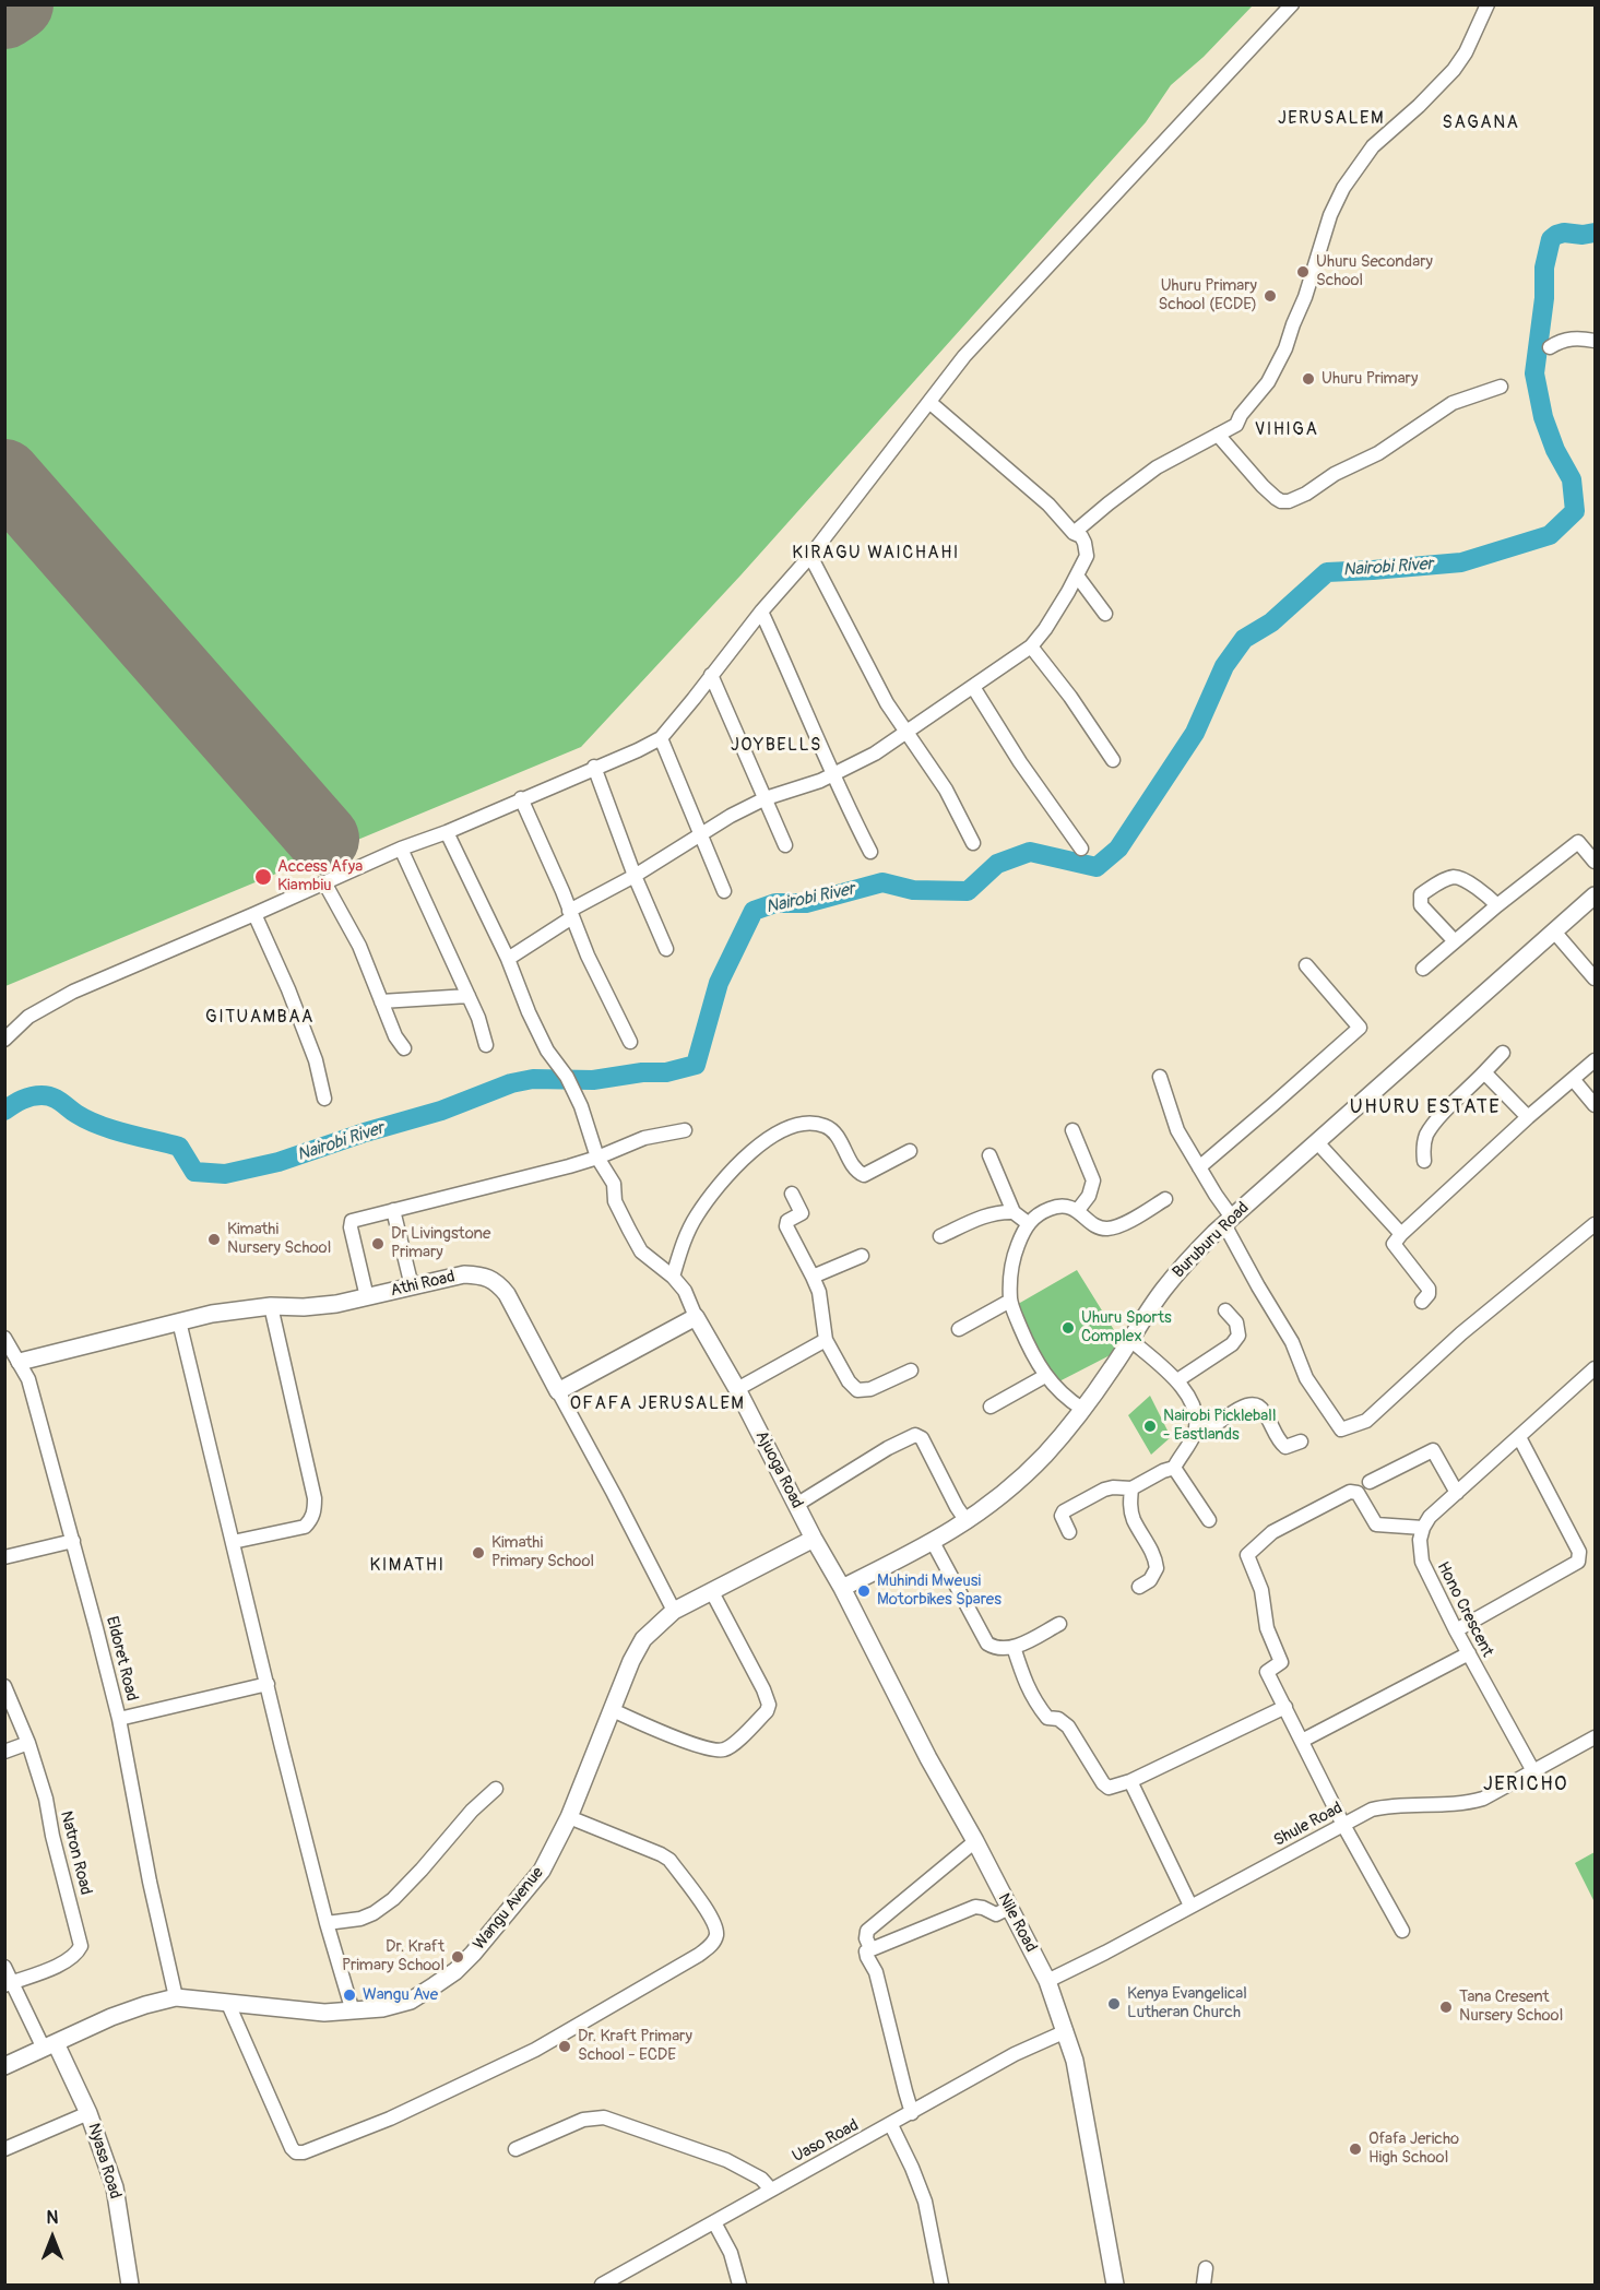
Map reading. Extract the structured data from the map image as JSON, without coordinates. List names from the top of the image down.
{
  "streets": {
    "street": [
      "Buruburu Road",
      "Athi Road",
      "Ajuoga Road",
      "Hono Crescent",
      "Eldoret Road",
      "Shule Road",
      "Natron Road",
      "Wangu Avenue",
      "Nile Road",
      "Uaso Road",
      "Nyasa Road"
    ]
  },
  "crossings": [
    ["Buruburu Road", "Ajuoga Road"],
    ["Buruburu Road", "Nile Road"],
    ["Athi Road", "Eldoret Road"],
    ["Athi Road", "Wangu Avenue"],
    ["Ajuoga Road", "Wangu Avenue"],
    ["Ajuoga Road", "Nile Road"],
    ["Hono Crescent", "Shule Road"],
    ["Eldoret Road", "Wangu Avenue"],
    ["Shule Road", "Nile Road"],
    ["Wangu Avenue", "Nyasa Road"],
    ["Nile Road", "Uaso Road"]
  ],
  "districts": [
    "JERUSALEM",
    "SAGANA",
    "VIHIGA",
    "KIRAGU WAICHAHI",
    "JOYBELLS",
    "GITUAMBAA",
    "UHURU ESTATE",
    "OFAFA JERUSALEM",
    "KIMATHI",
    "JERICHO"
  ],
  "water": ["Nairobi River"],
  "places": [
    "Uhuru Secondary School",
    "Uhuru Primary School (ECDE)",
    "Uhuru Primary",
    "Access Afya Kiambiu",
    "Kimathi Nursery School",
    "Dr Livingstone Primary",
    "Uhuru Sports Complex",
    "Nairobi Pickleball - Eastlands",
    "Kimathi Primary School",
    "Muhindi Mweusi Motorbikes Spares",
    "Dr. Kraft Primary School",
    "Wangu Ave",
    "Kenya Evangelical Lutheran Church",
    "Tana Cresent Nursery School",
    "Dr. Kraft Primary School - ECDE",
    "Ofafa Jericho High School"
  ],
  "north": "top"
}
